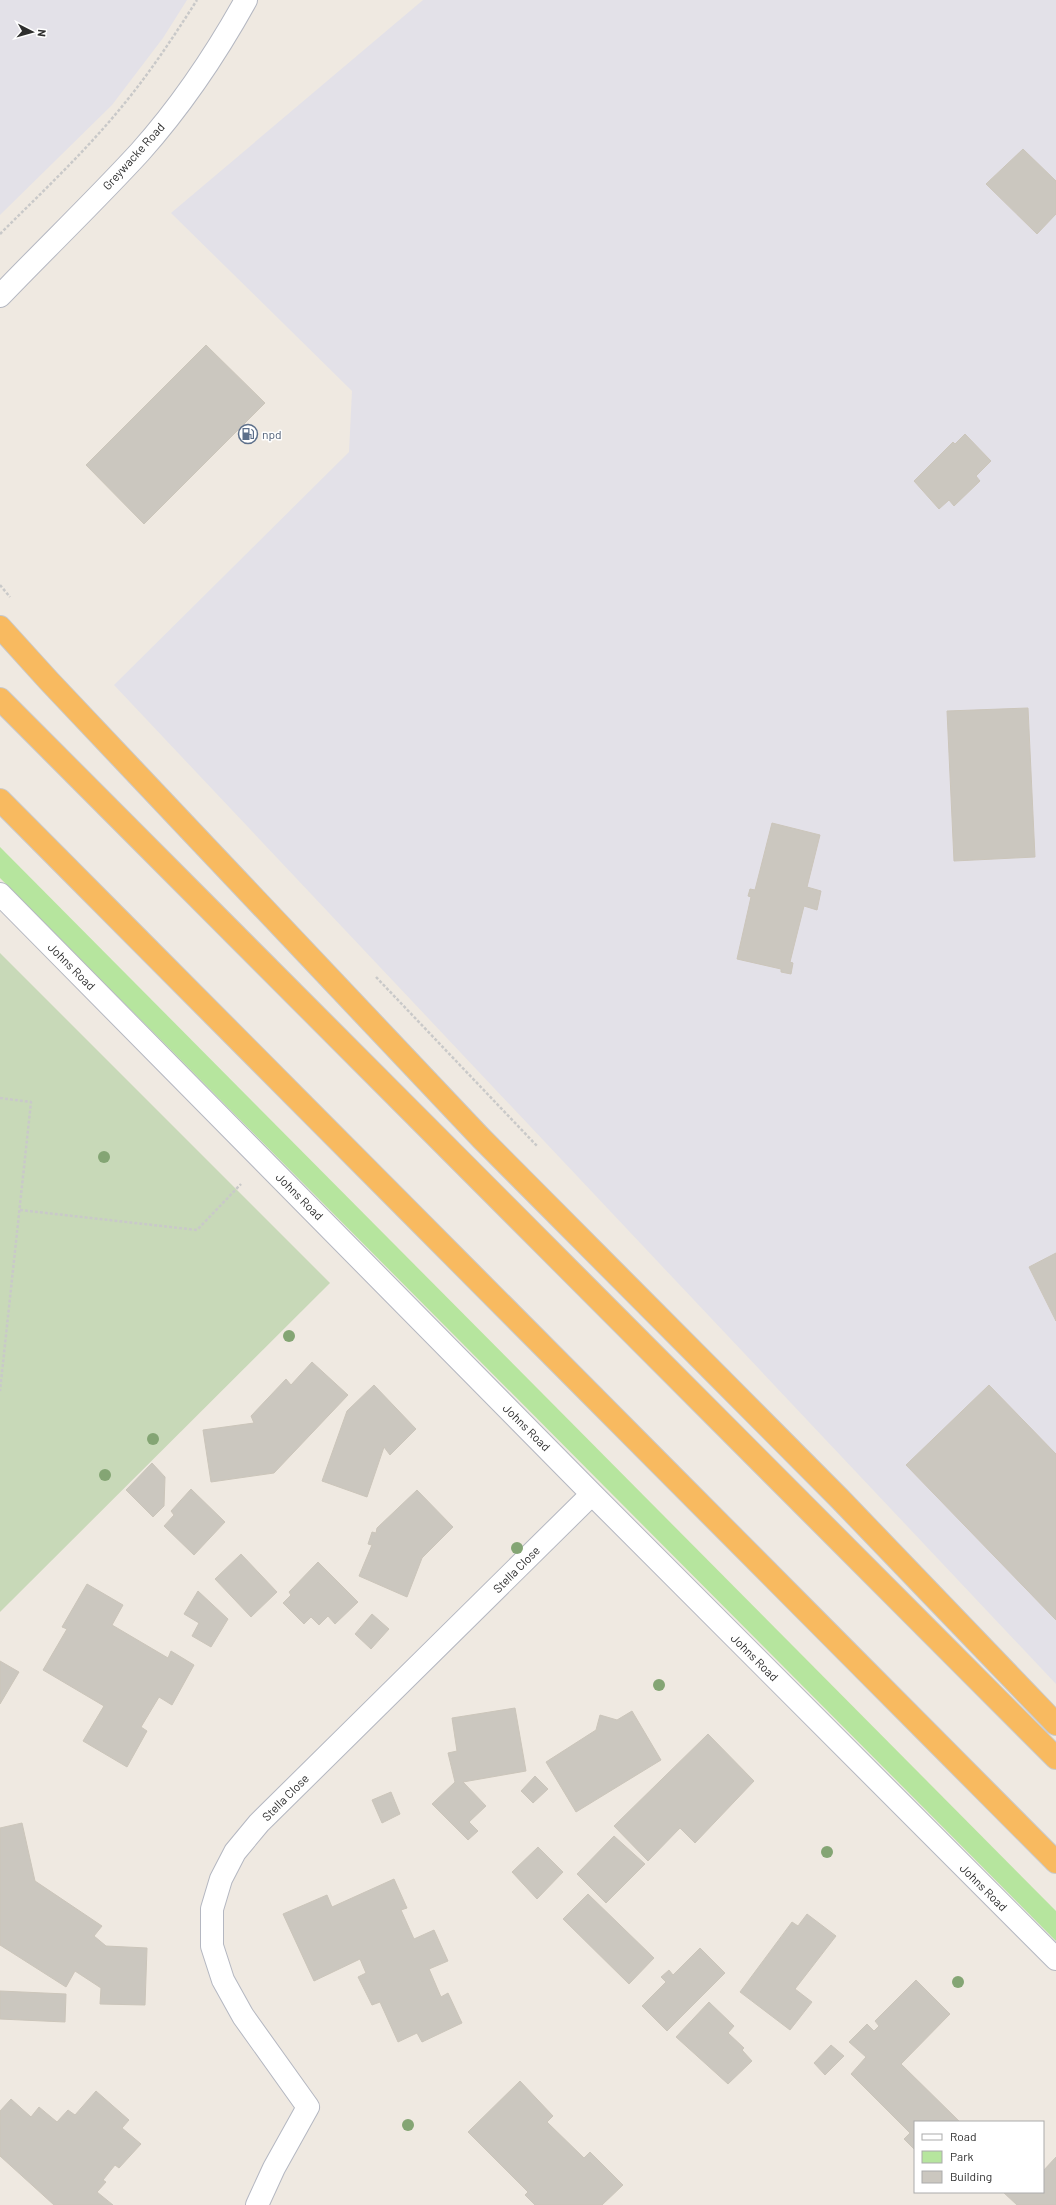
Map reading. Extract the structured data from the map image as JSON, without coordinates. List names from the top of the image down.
{
  "streets": {
    "street": ["Greywacke Road", "Johns Road", "Stella Close"]
  },
  "crossings": [
    ["Johns Road", "Stella Close"]
  ],
  "places": {
    "fuel station": ["npd"]
  },
  "legend": ["Road", "Park", "Building"],
  "north": "right"
}
